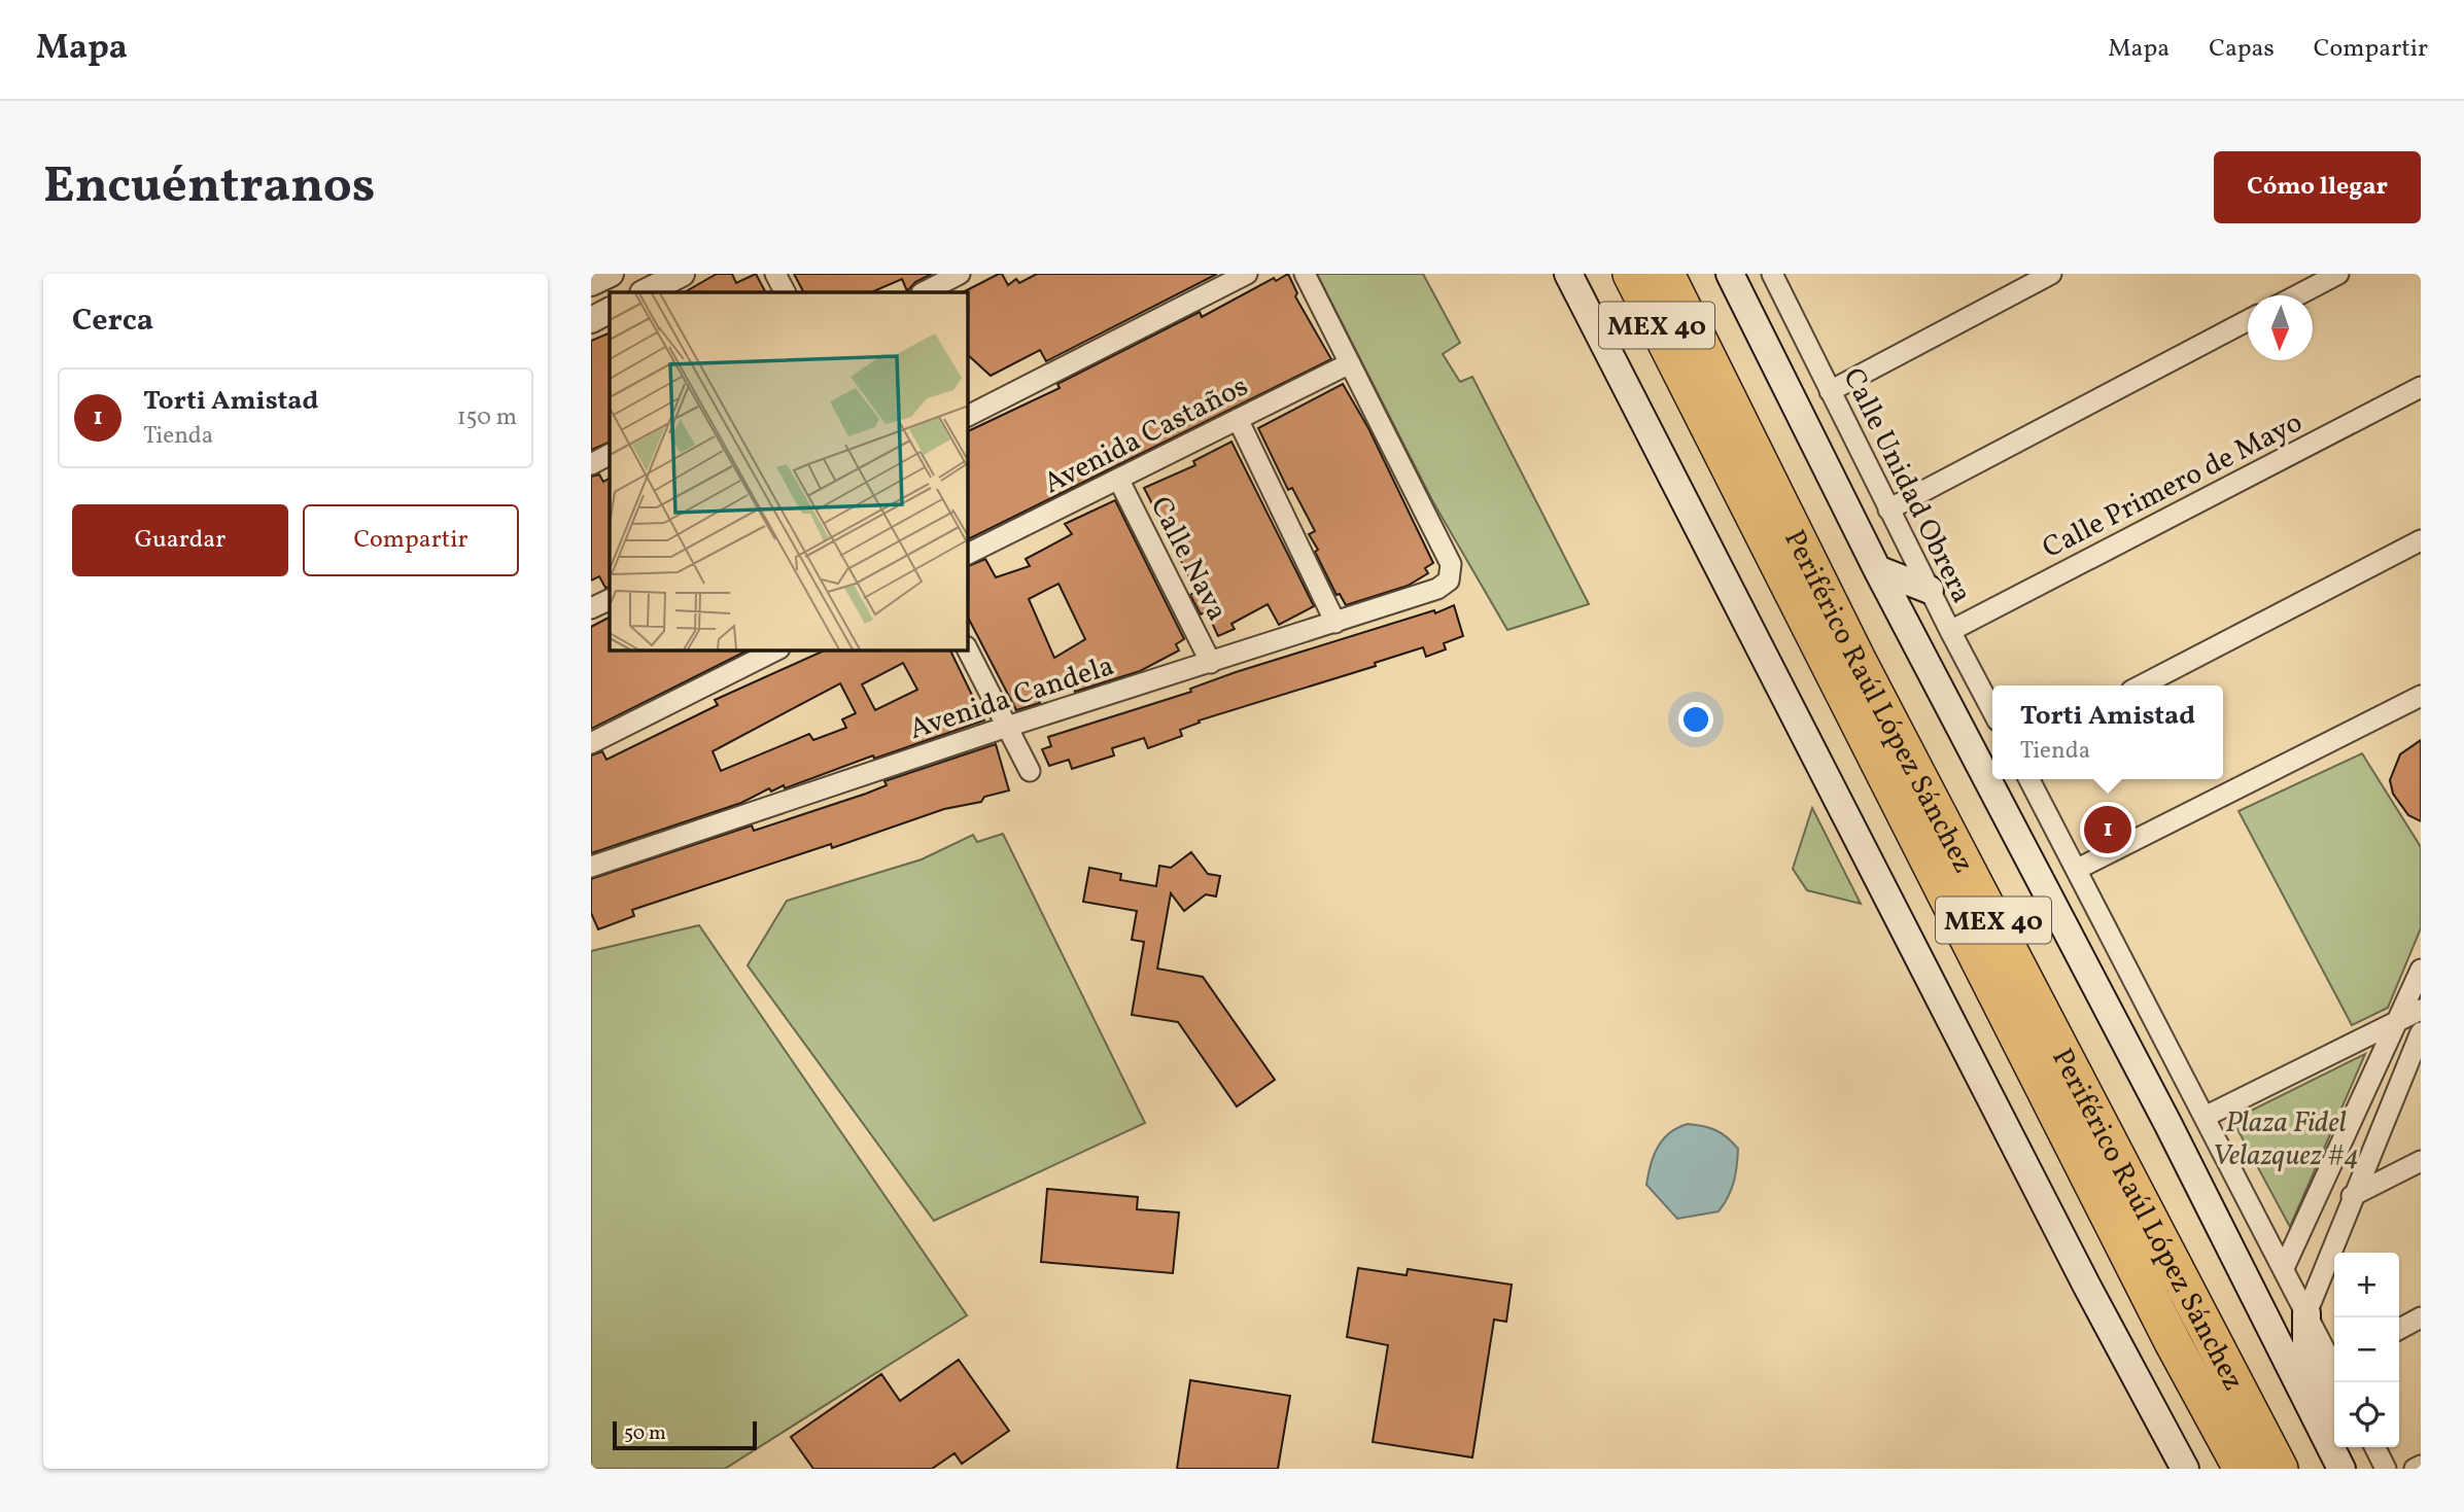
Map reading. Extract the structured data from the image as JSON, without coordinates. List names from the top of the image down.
{
  "streets": {
    "highway": ["MEX 40", "Periférico Raúl López Sánchez"],
    "street": [
      "Avenida Castaños",
      "Calle Primero de Mayo",
      "Calle Unidad Obrera",
      "Calle Nava",
      "Avenida Candela"
    ]
  },
  "crossings": [
    ["Avenida Castaños", "Calle Nava"],
    ["Avenida Castaños", "Avenida Candela"],
    ["Calle Primero de Mayo", "Calle Unidad Obrera"],
    ["Calle Nava", "Avenida Candela"]
  ],
  "parks": ["Plaza Fidel Velazquez #4"],
  "scale_bar": "50 m",
  "north": "bottom",
  "page": {
    "header": "Mapa",
    "nav": ["Mapa", "Capas", "Compartir"],
    "buttons": [
      "Cómo llegar",
      ["Guardar", "Compartir"]
    ],
    "title": "Encuéntranos",
    "heading": "Cerca",
    "list": [
      {
        "mark": "1",
        "name": "Torti Amistad",
        "note": "Tienda",
        "value": "150 m"
      }
    ],
    "popup": ["Torti Amistad", "Tienda"],
    "pins": "1",
    "map_buttons": ["+", "−"],
    "scale": "50 m"
  }
}
